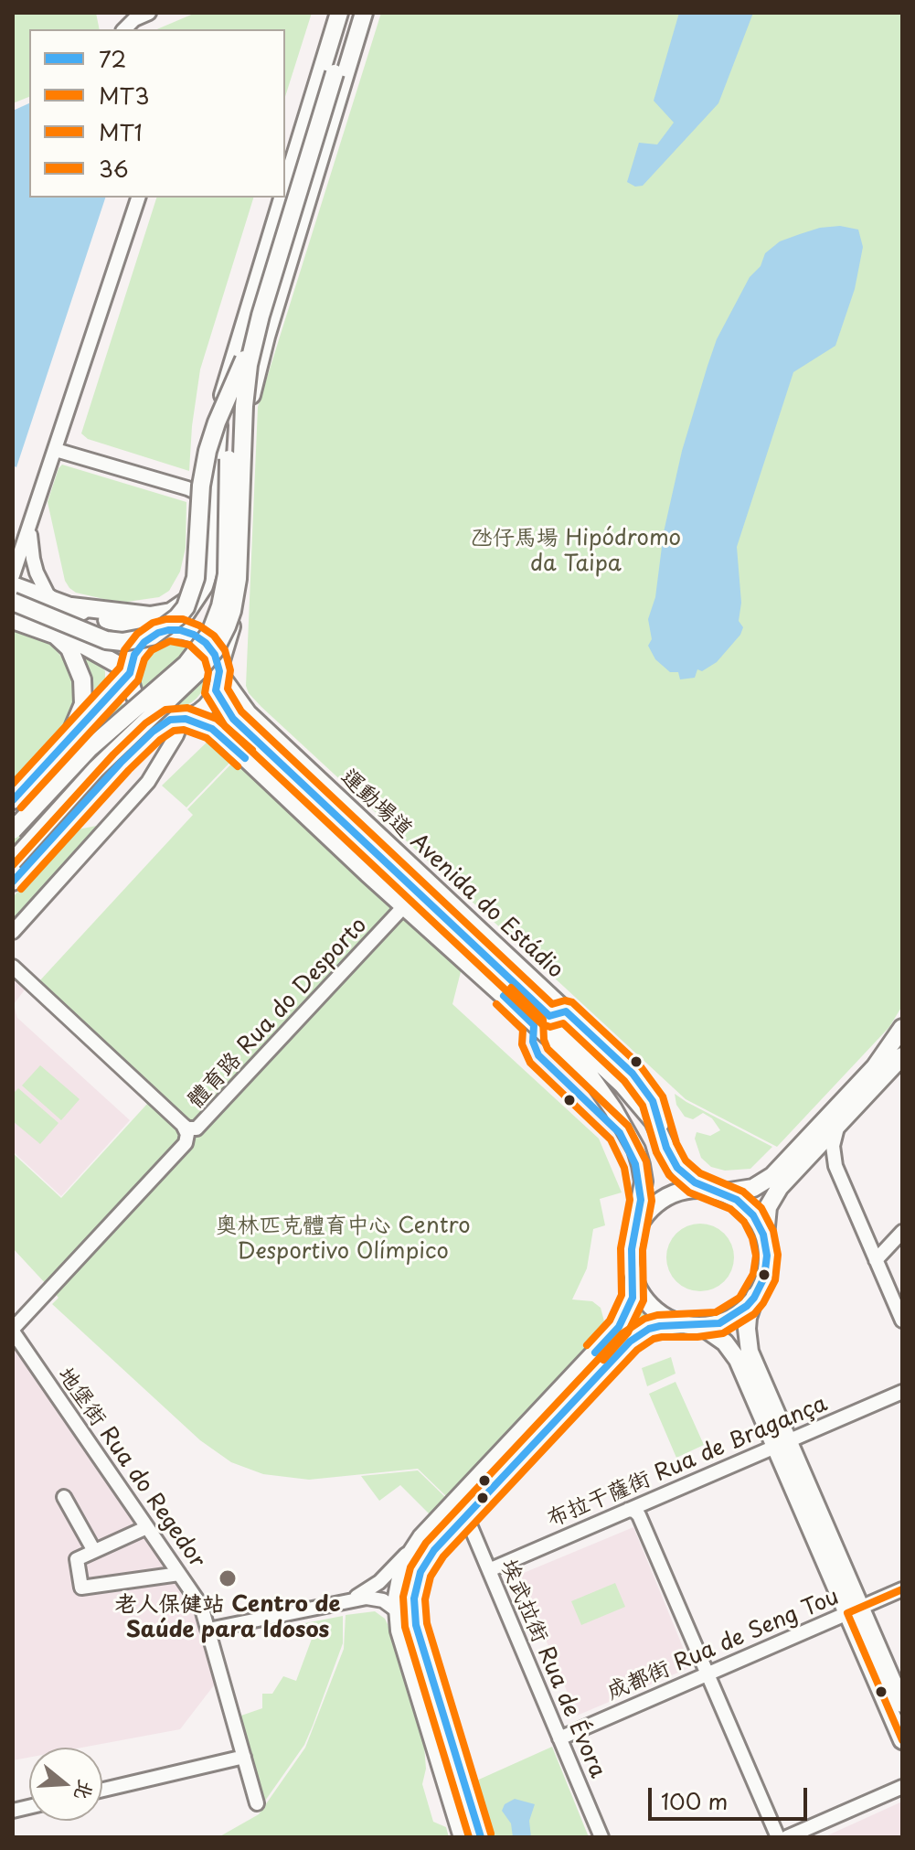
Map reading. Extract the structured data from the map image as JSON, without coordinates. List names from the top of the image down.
{
  "streets": {
    "main road": ["運動場道 Avenida do Estádio"],
    "street": [
      "體育路 Rua do Desporto",
      "布拉干薩街 Rua de Bragança",
      "地堡街 Rua do Regedor",
      "成都街 Rua de Seng Tou",
      "埃武拉街 Rua de Évora"
    ]
  },
  "crossings": [
    ["體育路 Rua do Desporto", "地堡街 Rua do Regedor"],
    ["布拉干薩街 Rua de Bragança", "埃武拉街 Rua de Évora"],
    ["成都街 Rua de Seng Tou", "埃武拉街 Rua de Évora"]
  ],
  "parks": ["氹仔馬場 Hipódromo da Taipa", "奧林匹克體育中心 Centro Desportivo Olímpico"],
  "places": ["老人保健站 Centro de Saúde para Idosos"],
  "lines": [
    "transit line MT1",
    "transit line 72",
    "transit line MT3",
    "transit line 36"
  ],
  "legend": [
    "72",
    "MT3",
    "MT1",
    "36"
  ],
  "scale_bar": "100 m",
  "north": "right"
}
